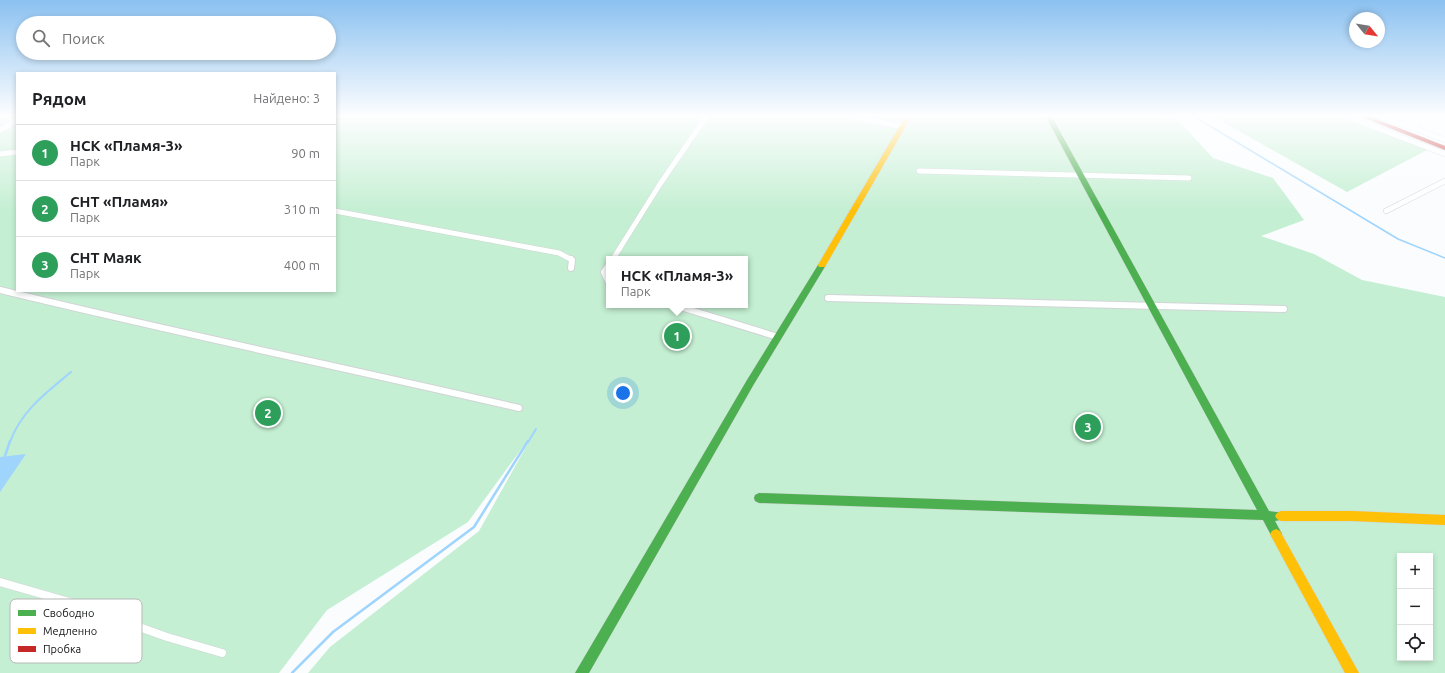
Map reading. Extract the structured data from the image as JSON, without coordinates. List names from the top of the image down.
{
  "legend": ["Свободно", "Медленно", "Пробка"],
  "north": "bottom right",
  "page": {
    "search": "Поиск",
    "heading": ["Рядом", "Найдено: 3"],
    "list": [
      {
        "mark": "1",
        "name": "НСК «Пламя-3»",
        "note": "Парк",
        "value": "90 m"
      },
      {
        "mark": "2",
        "name": "СНТ «Пламя»",
        "note": "Парк",
        "value": "310 m"
      },
      {
        "mark": "3",
        "name": "СНТ Маяк",
        "note": "Парк",
        "value": "400 m"
      }
    ],
    "popup": ["НСК «Пламя-3»", "Парк"],
    "pins": ["1", "2", "3"],
    "map_buttons": ["+", "−"]
  }
}
